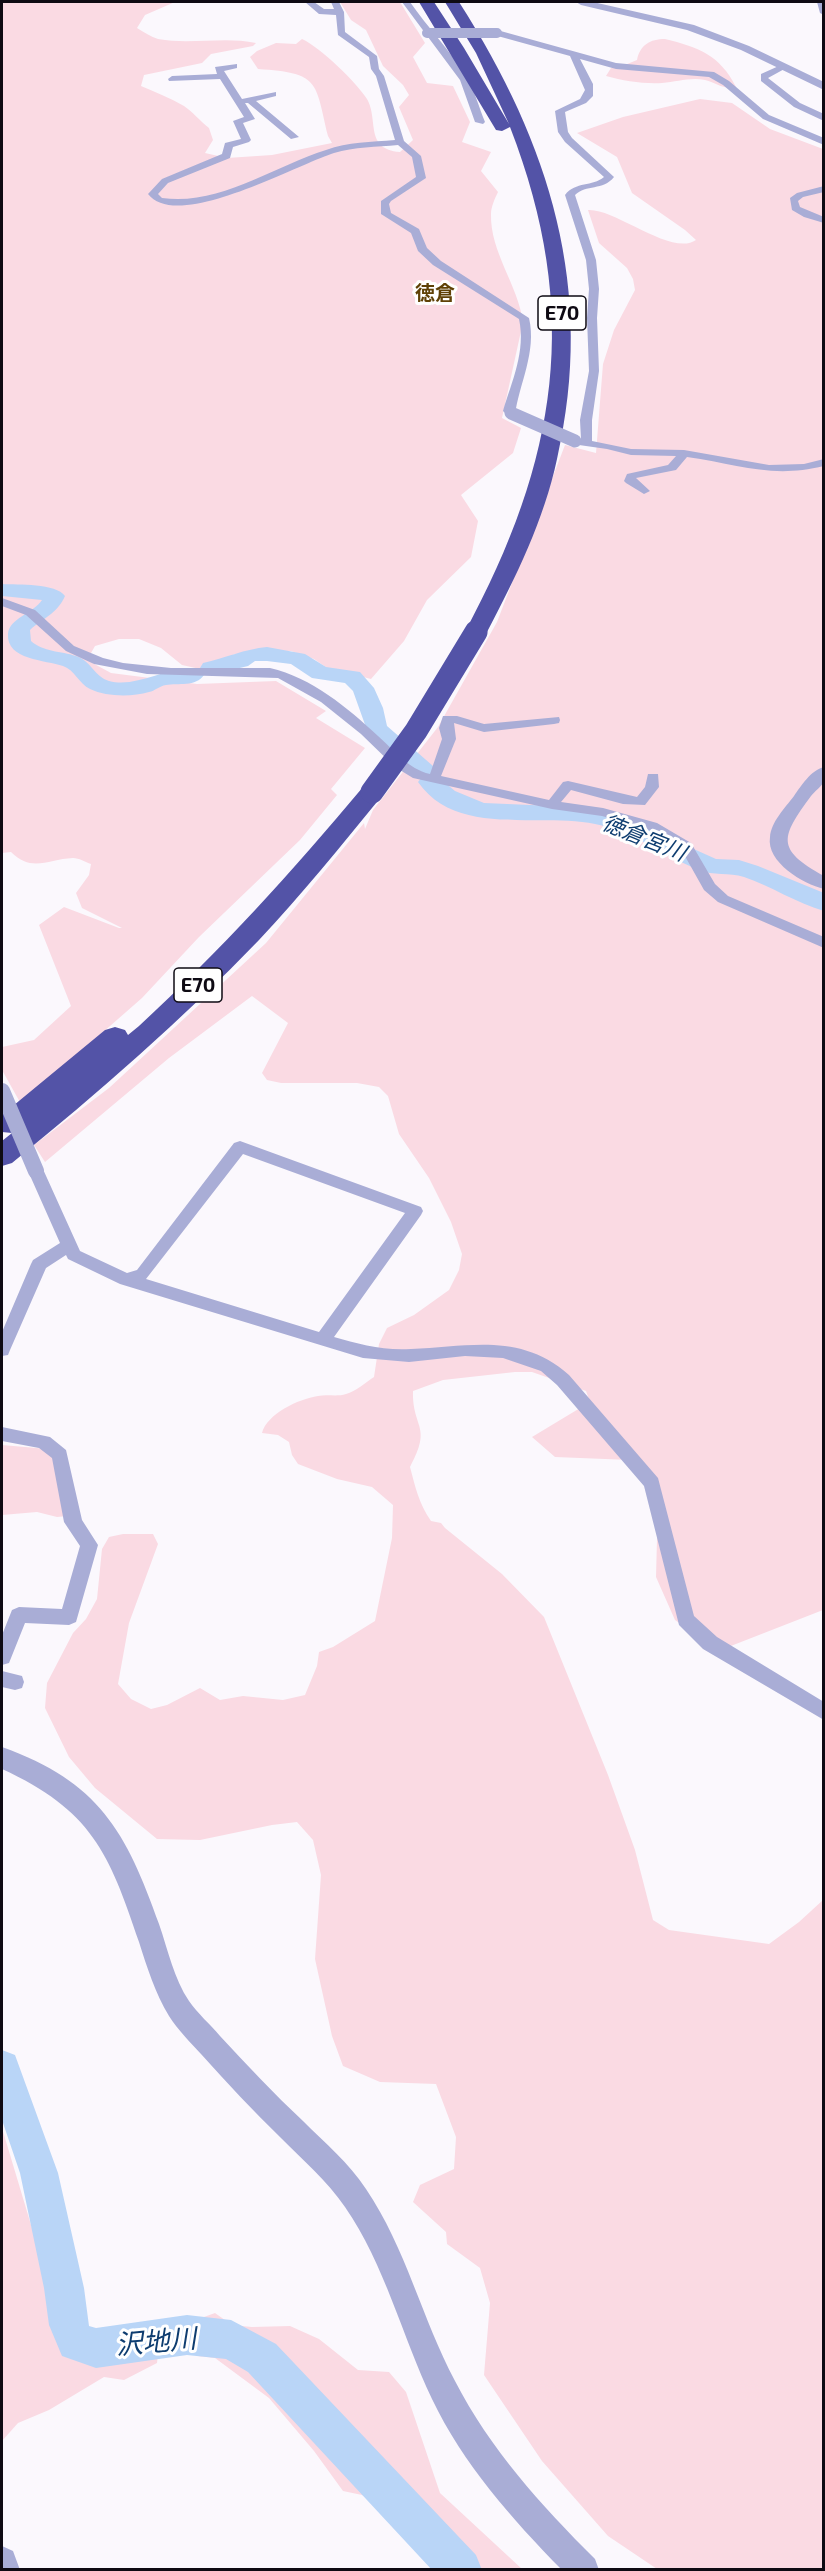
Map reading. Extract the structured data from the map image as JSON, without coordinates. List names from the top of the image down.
{
  "streets": {
    "highway": ["E70"]
  },
  "districts": ["徳倉"],
  "water": ["徳倉宮川", "沢地川"]
}
